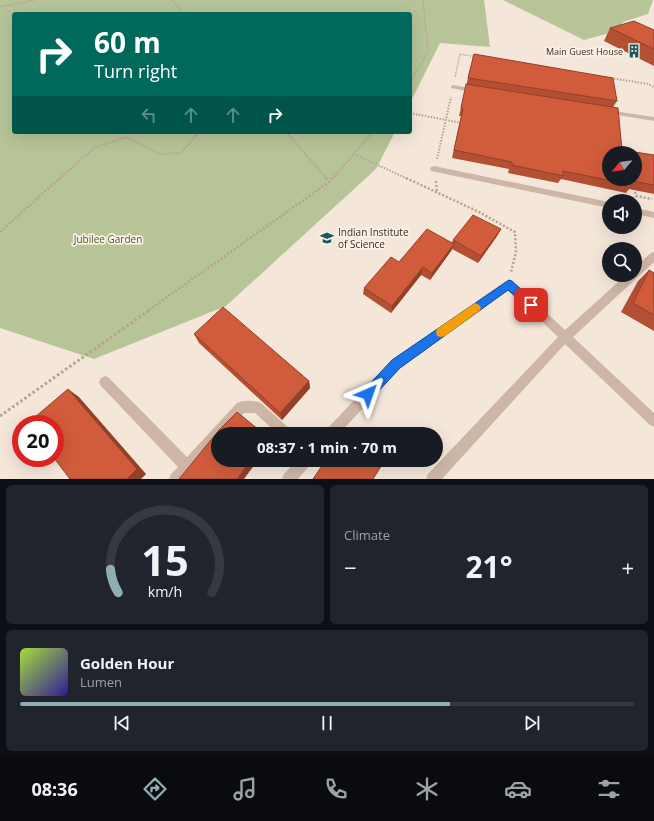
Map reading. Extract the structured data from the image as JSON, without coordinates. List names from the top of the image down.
{
  "parks": ["Jubilee Garden"],
  "places": {
    "building": ["Main Guest House"],
    "school or university": ["Indian Institute of Science"]
  },
  "north": "bottom left",
  "page": {
    "turn": ["60 m", "Turn right"],
    "limit": "20",
    "trip": "08:37 · 1 min · 70 m",
    "tile": "Climate",
    "heat": ["−", "21°", "+"],
    "song": ["Golden Hour", "Lumen"],
    "tabs": "08:36",
    "gauge": ["15", "km/h"]
  }
}
